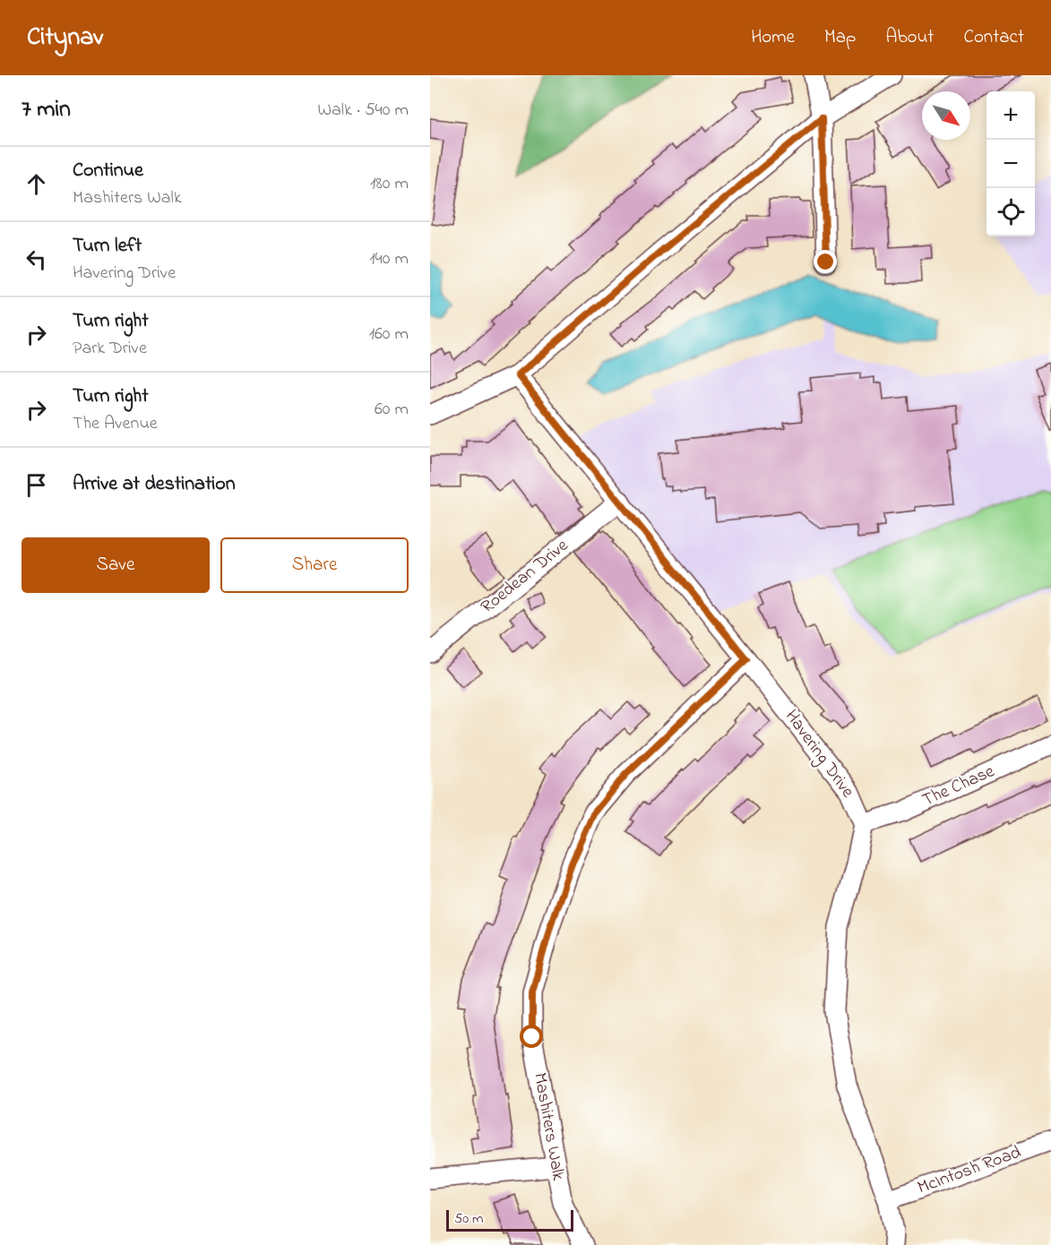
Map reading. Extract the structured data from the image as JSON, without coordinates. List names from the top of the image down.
{
  "streets": {
    "street": [
      "Roedean Drive",
      "Havering Drive",
      "The Chase",
      "Mashiters Walk",
      "McIntosh Road"
    ]
  },
  "crossings": [
    ["Roedean Drive", "Havering Drive"],
    ["Havering Drive", "The Chase"],
    ["Havering Drive", "Mashiters Walk"]
  ],
  "scale_bar": "50 m",
  "north": "bottom right",
  "page": {
    "header": "Citynav",
    "nav": [
      "Home",
      "Map",
      "About",
      "Contact"
    ],
    "heading": ["7 min", "Walk · 540 m"],
    "map_buttons": ["+", "−"],
    "list": [
      ["Continue", "Mashiters Walk", "180 m"],
      ["Turn left", "Havering Drive", "140 m"],
      ["Turn right", "Park Drive", "160 m"],
      ["Turn right", "The Avenue", "60 m"],
      "Arrive at destination"
    ],
    "buttons": ["Save", "Share"],
    "scale": "50 m"
  }
}
